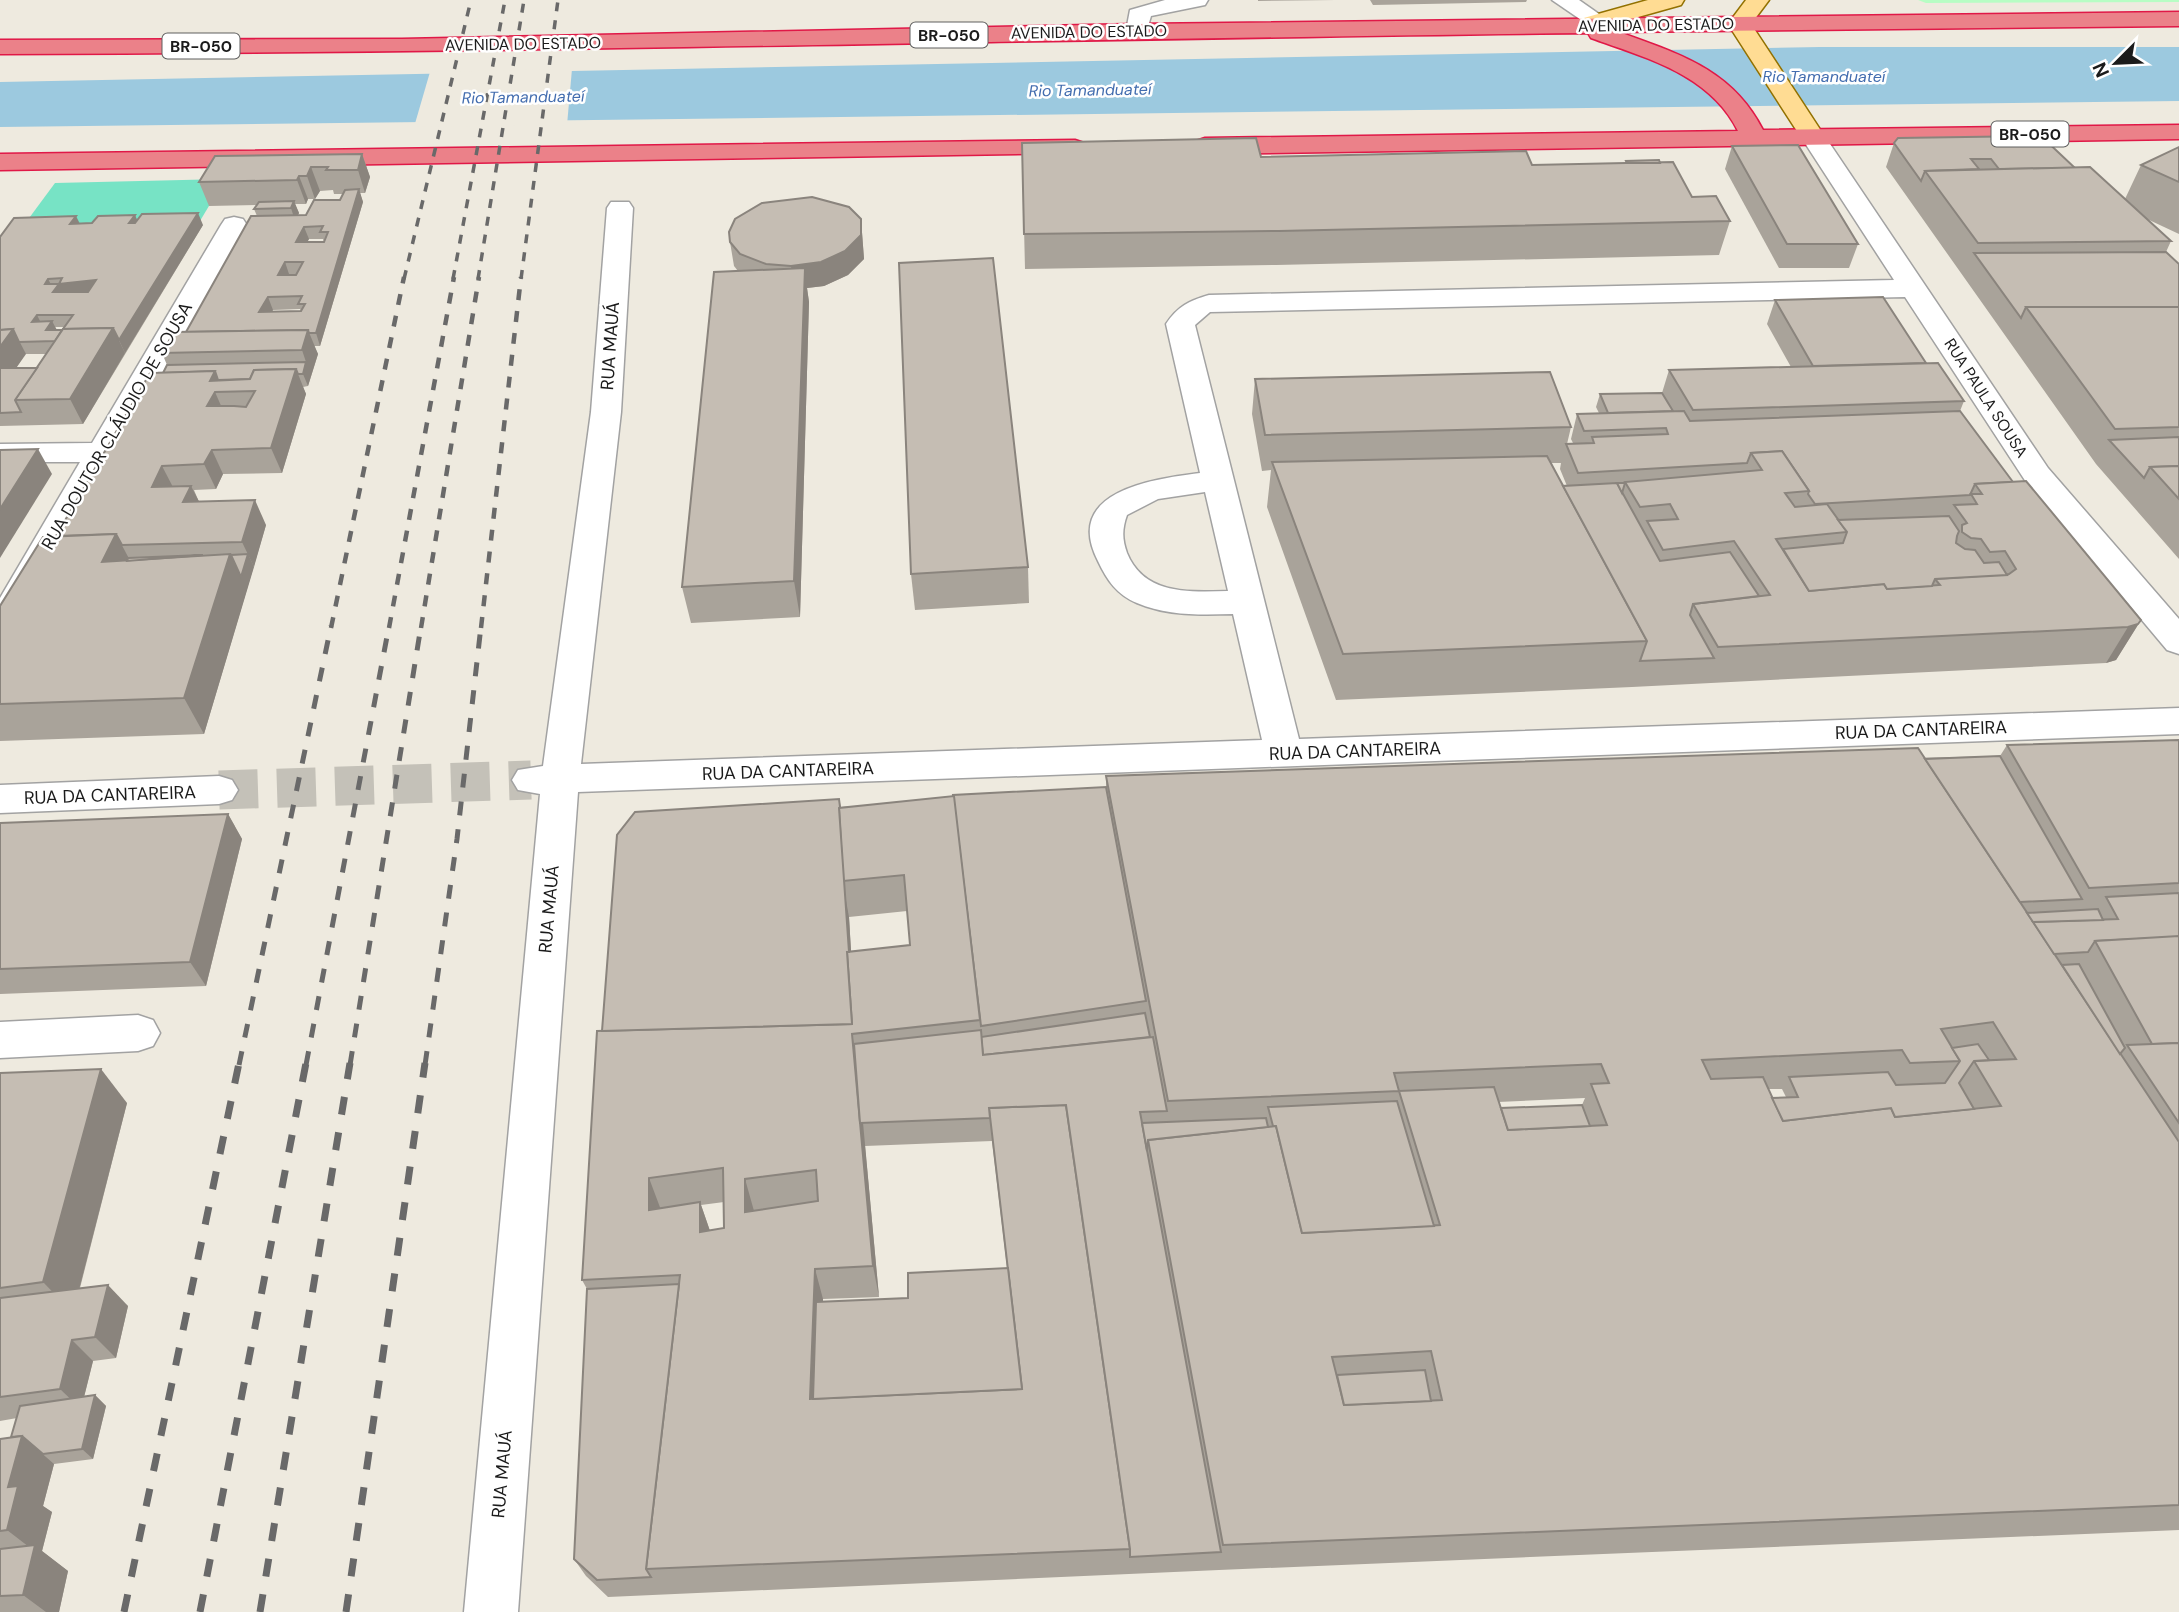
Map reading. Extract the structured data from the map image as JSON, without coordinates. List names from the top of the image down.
{
  "streets": {
    "highway": ["AVENIDA DO ESTADO", "BR-050"],
    "street": [
      "RUA MAUÁ",
      "RUA PAULA SOUSA",
      "RUA DOUTOR CLÁUDIO DE SOUSA",
      "RUA DA CANTAREIRA"
    ]
  },
  "crossings": [
    ["BR-050", "RUA PAULA SOUSA"],
    ["RUA MAUÁ", "RUA DA CANTAREIRA"]
  ],
  "water": ["Rio Tamanduateí"],
  "north": "bottom left"
}
